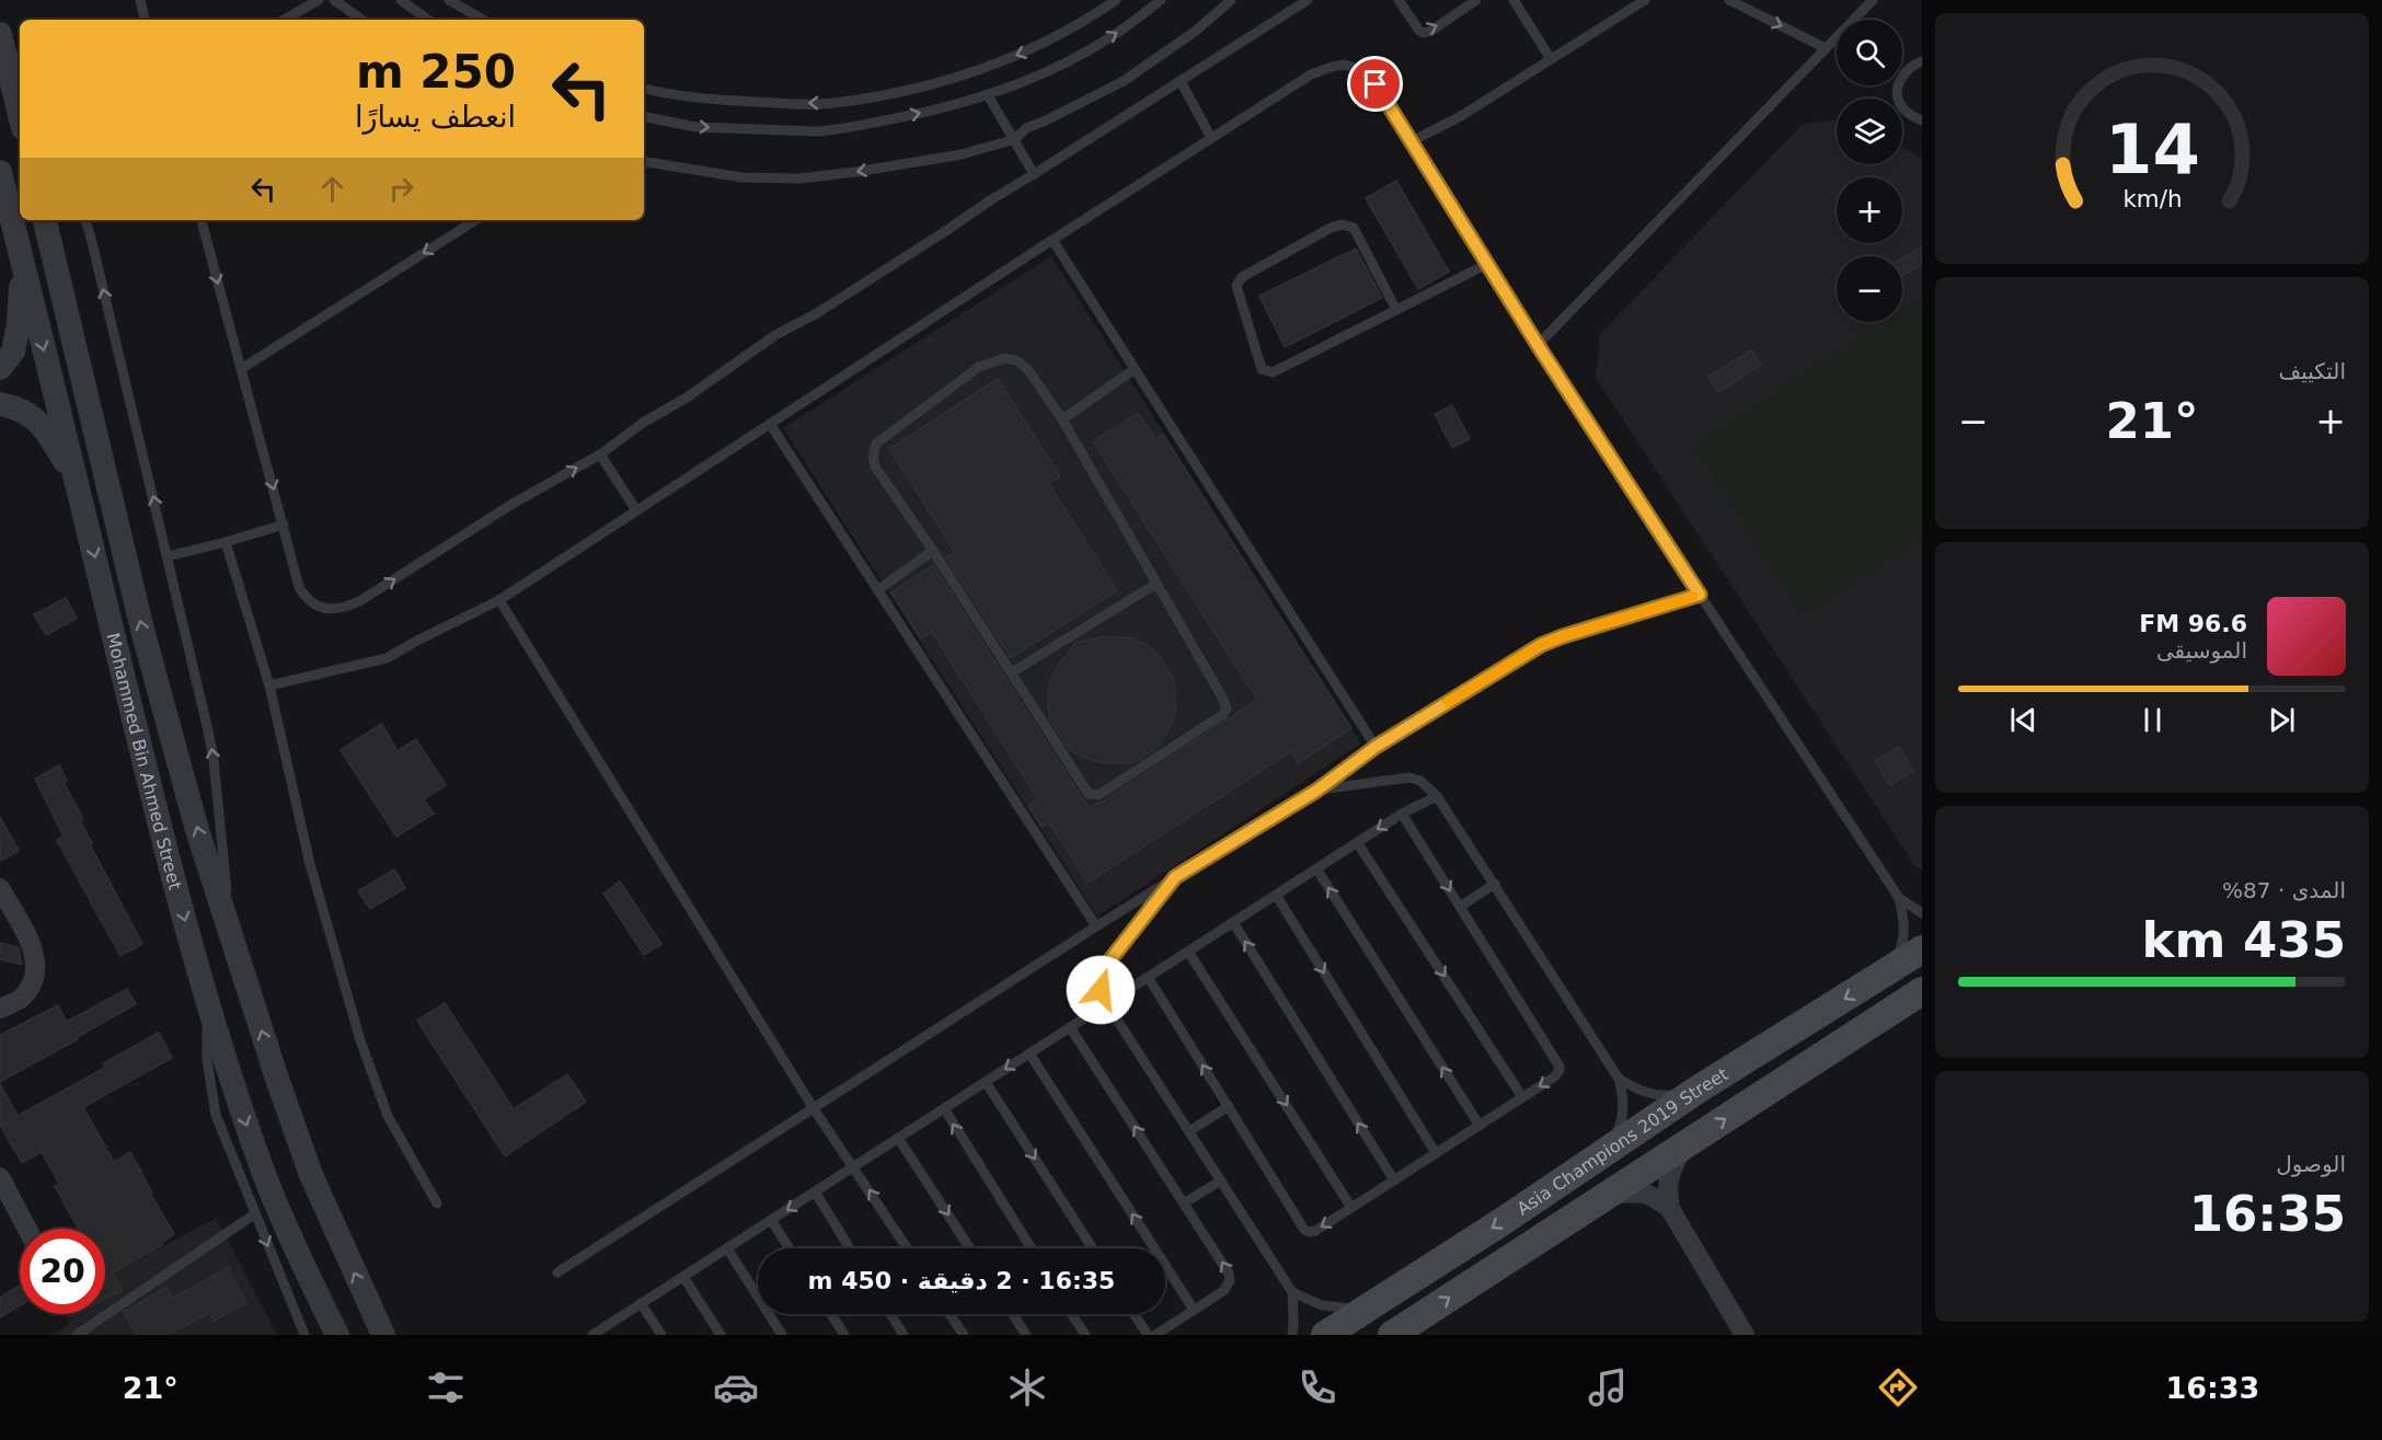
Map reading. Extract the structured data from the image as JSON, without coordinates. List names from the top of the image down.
{
  "streets": {
    "main road": ["Asia Champions 2019 Street"],
    "street": ["Mohammed Bin Ahmed Street"]
  },
  "page": {
    "map_buttons": ["+", "−"],
    "turn": ["250 m", "انعطف يسارًا"],
    "tile": [
      "التكييف",
      ["المدى · 87%", "435 km"],
      ["الوصول", "16:35"]
    ],
    "heat": ["−", "21°", "+"],
    "song": ["96.6 FM", "الموسيقى"],
    "limit": "20",
    "trip": "16:35 · 2 دقيقة · 450 m",
    "tabs": ["16:33", "21°"],
    "gauge": ["14", "km/h"]
  }
}
